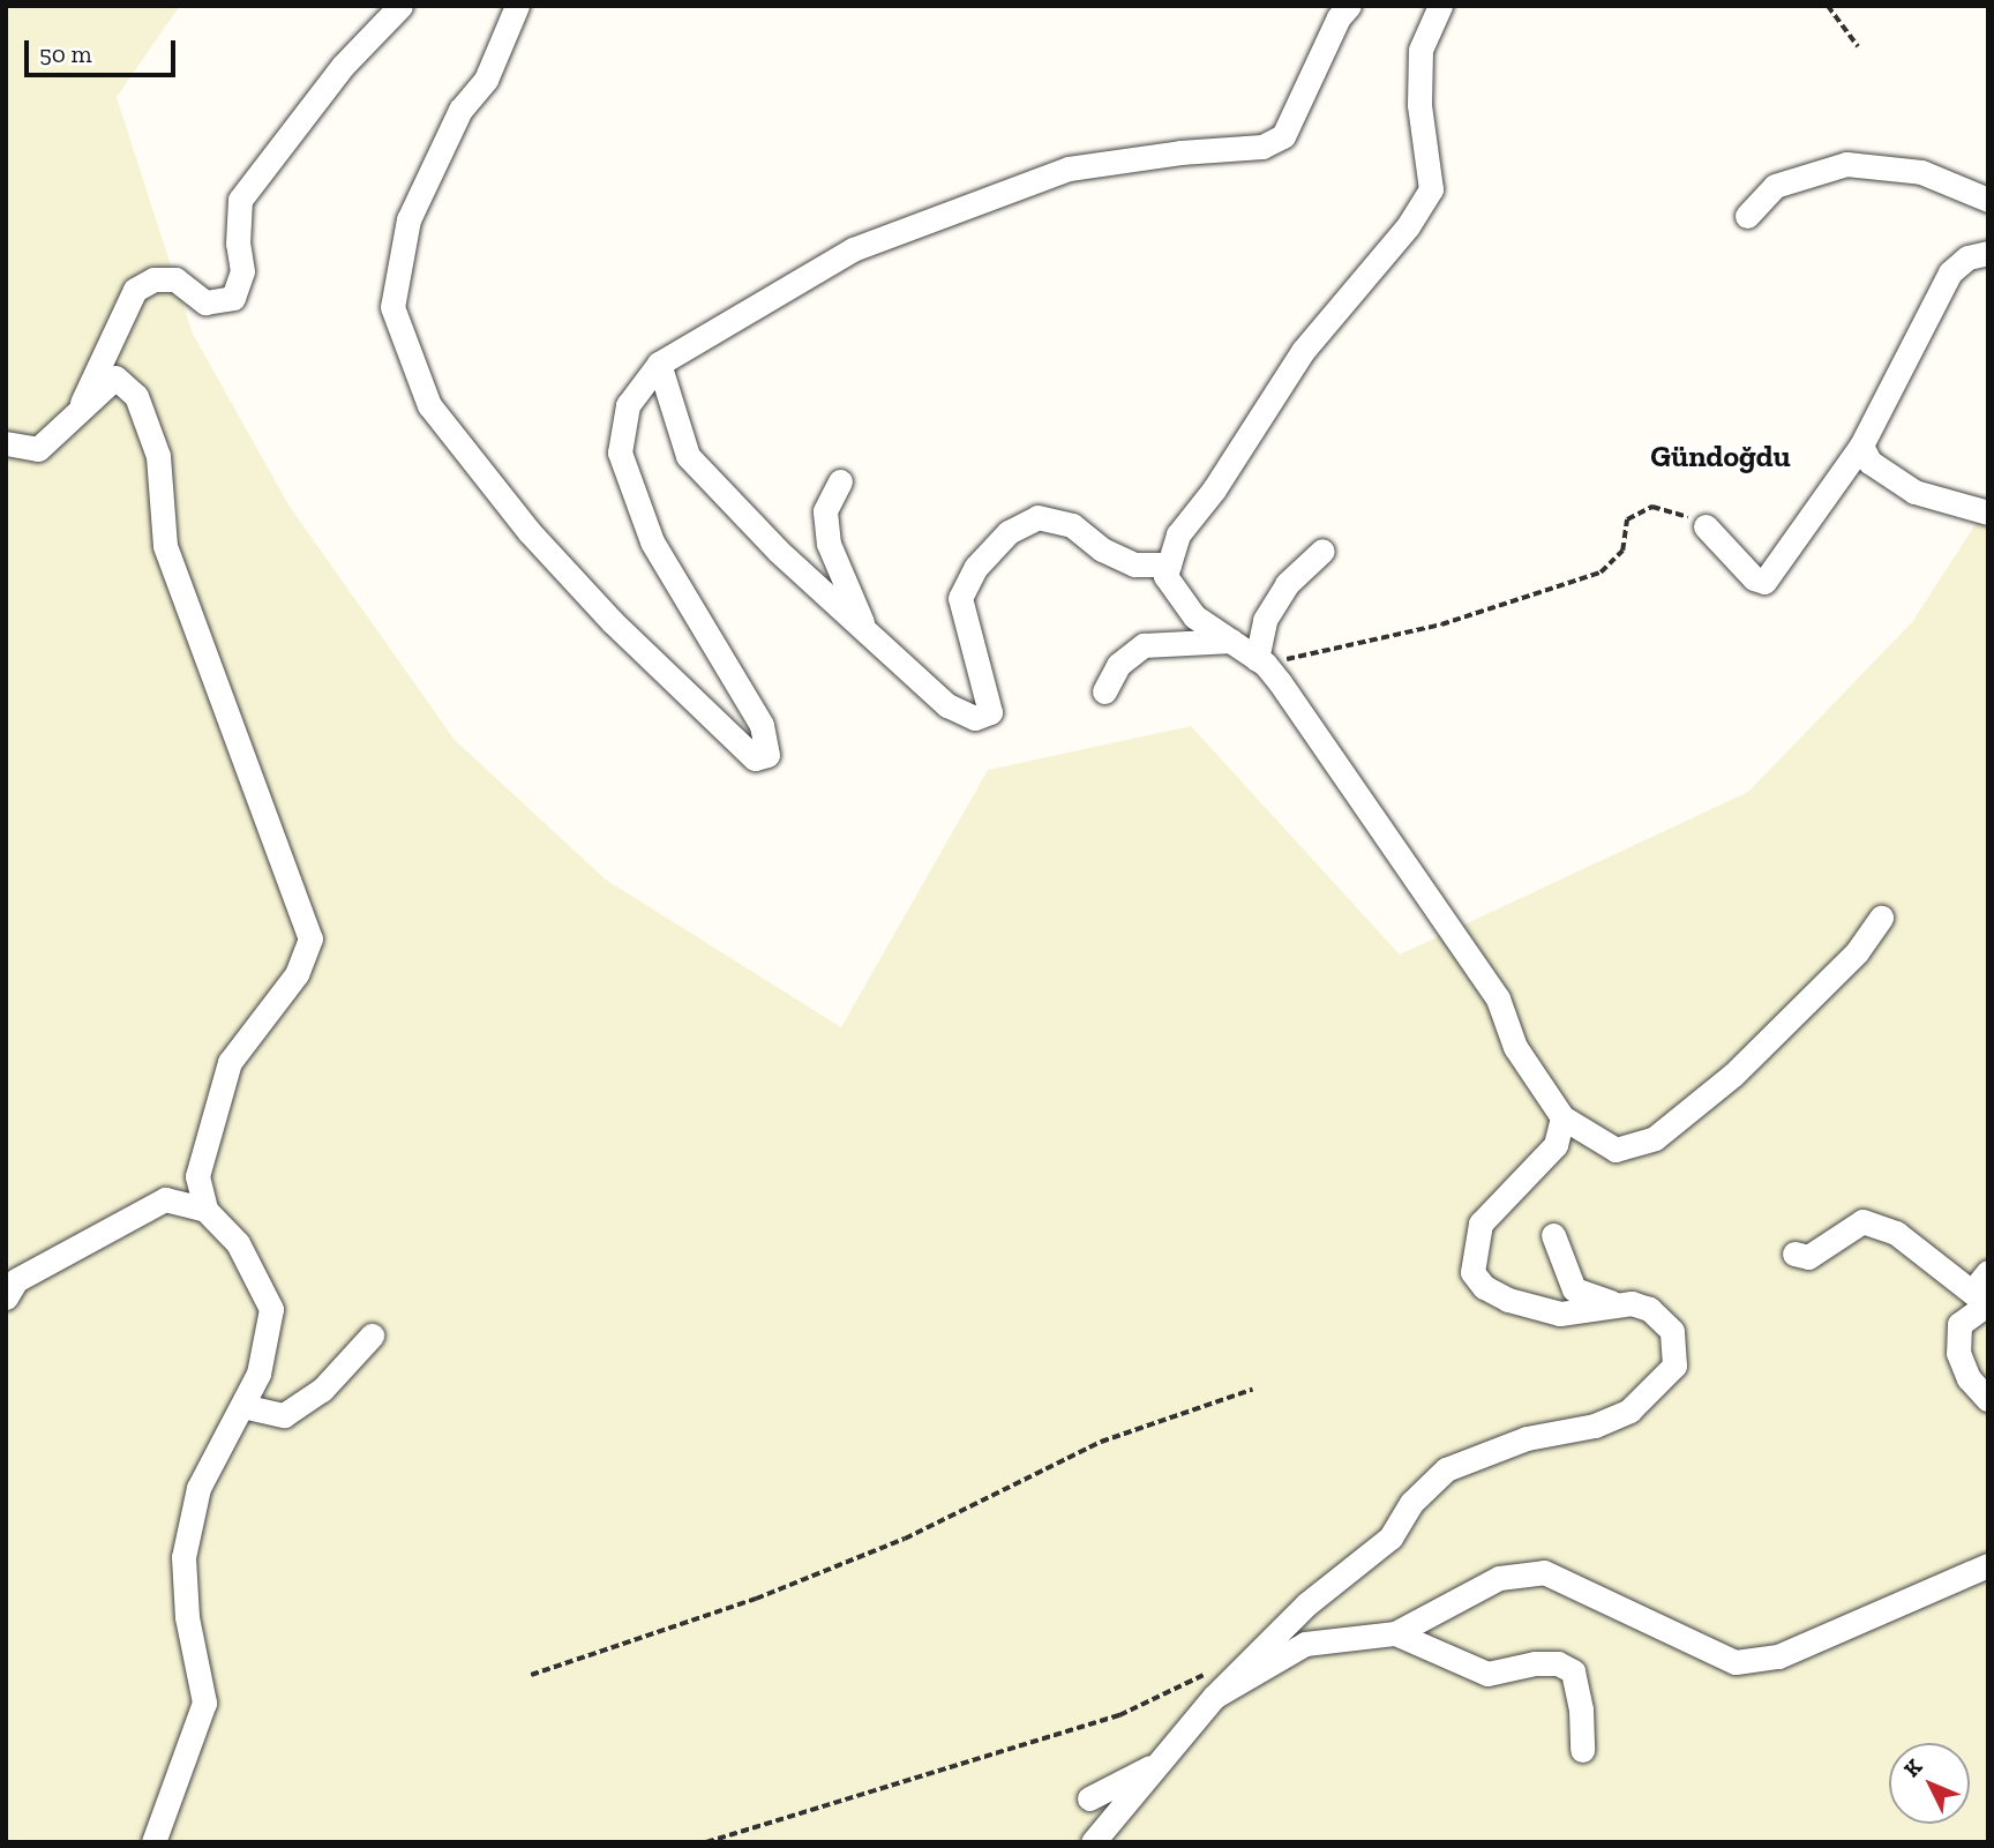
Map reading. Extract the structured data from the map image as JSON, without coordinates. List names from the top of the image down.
{
  "districts": ["Gündoğdu"],
  "scale_bar": "50 m",
  "north": "top left"
}
